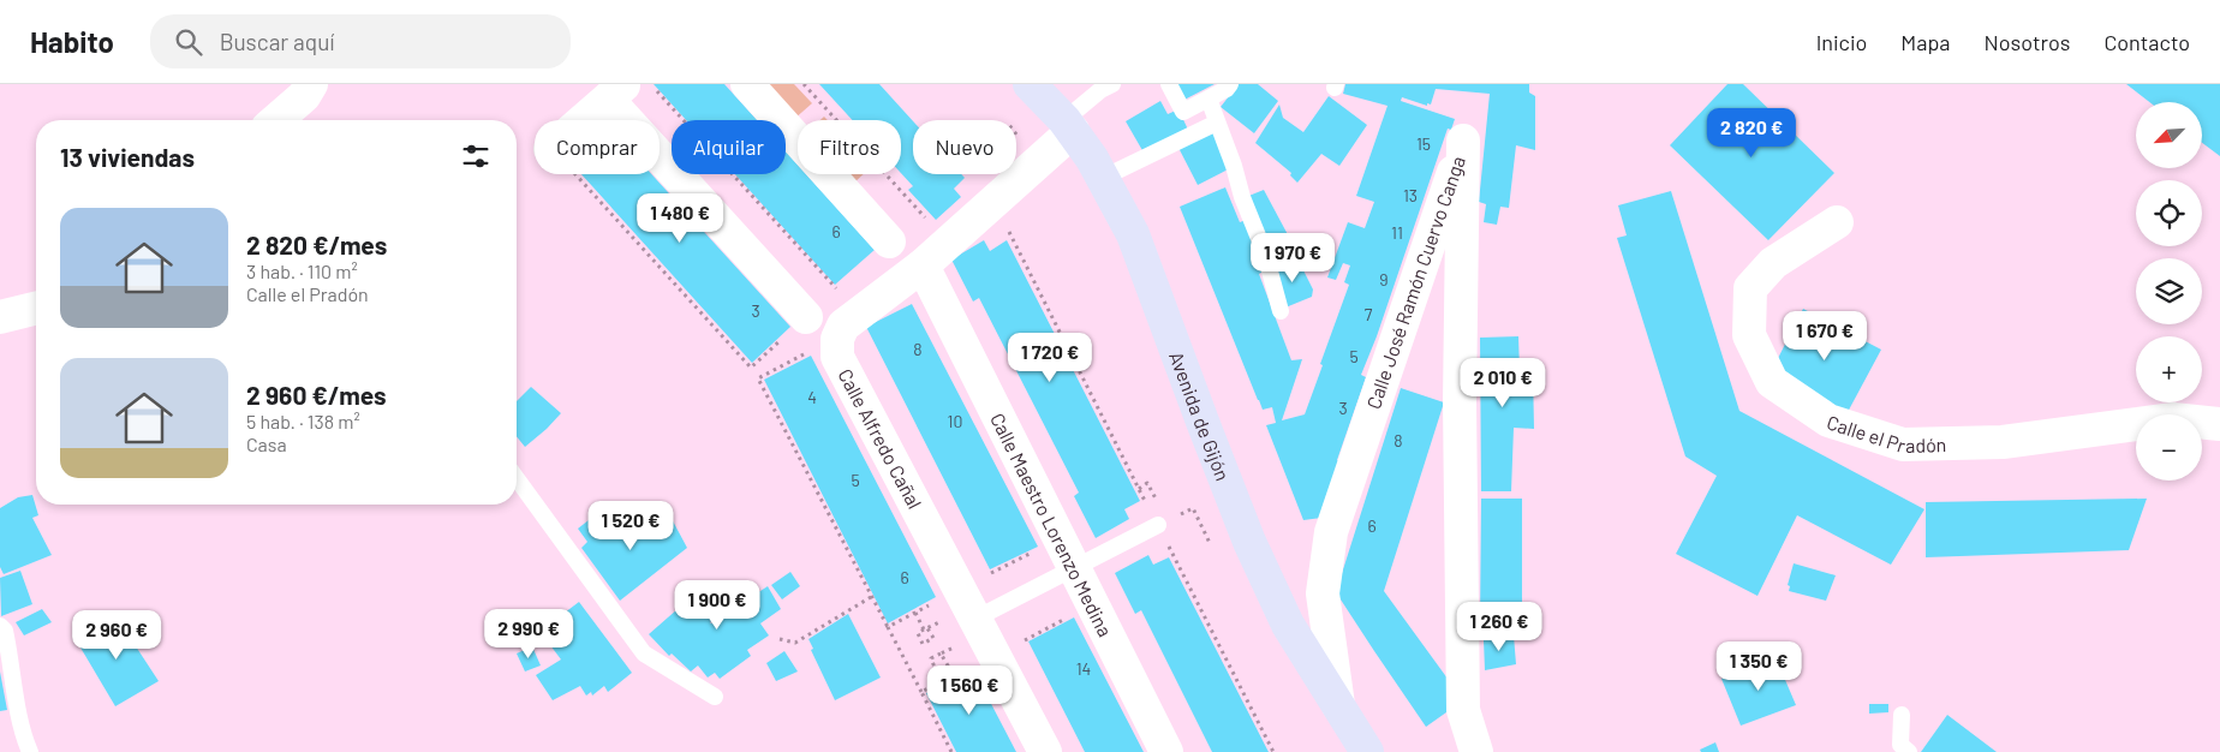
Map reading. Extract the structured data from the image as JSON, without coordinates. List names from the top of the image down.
{
  "streets": {
    "street": [
      "Calle José Ramón Cuervo Canga",
      "Avenida de Gijón",
      "Calle el Pradón",
      "Calle Alfredo Cañal",
      "Calle Maestro Lorenzo Medina"
    ]
  },
  "crossings": [
    ["Calle José Ramón Cuervo Canga", "Avenida de Gijón"]
  ],
  "house_numbers": [
    "15",
    "13",
    "6",
    "11",
    "9",
    "3",
    "7",
    "8",
    "5",
    "4",
    "3",
    "10",
    "8",
    "5",
    "6",
    "6",
    "14"
  ],
  "north": "bottom left",
  "page": {
    "header": "Habito",
    "search": "Buscar aquí",
    "nav": [
      "Inicio",
      "Mapa",
      "Nosotros",
      "Contacto"
    ],
    "map_buttons": ["+", "−"],
    "price": [
      "2 820 €",
      "1 480 €",
      "1 970 €",
      "1 670 €",
      "1 720 €",
      "2 010 €",
      "1 520 €",
      "1 900 €",
      "1 260 €",
      "2 990 €",
      "2 960 €",
      "1 350 €",
      "1 560 €"
    ],
    "chip": [
      "Comprar",
      "Alquilar",
      "Filtros",
      "Nuevo"
    ],
    "heading": "13 viviendas",
    "list": [
      {
        "name": "2 820 €/mes",
        "note": "3 hab. · 110 m² · Calle el Pradón"
      },
      {
        "name": "2 960 €/mes",
        "note": "5 hab. · 138 m² · Casa"
      }
    ]
  }
}
